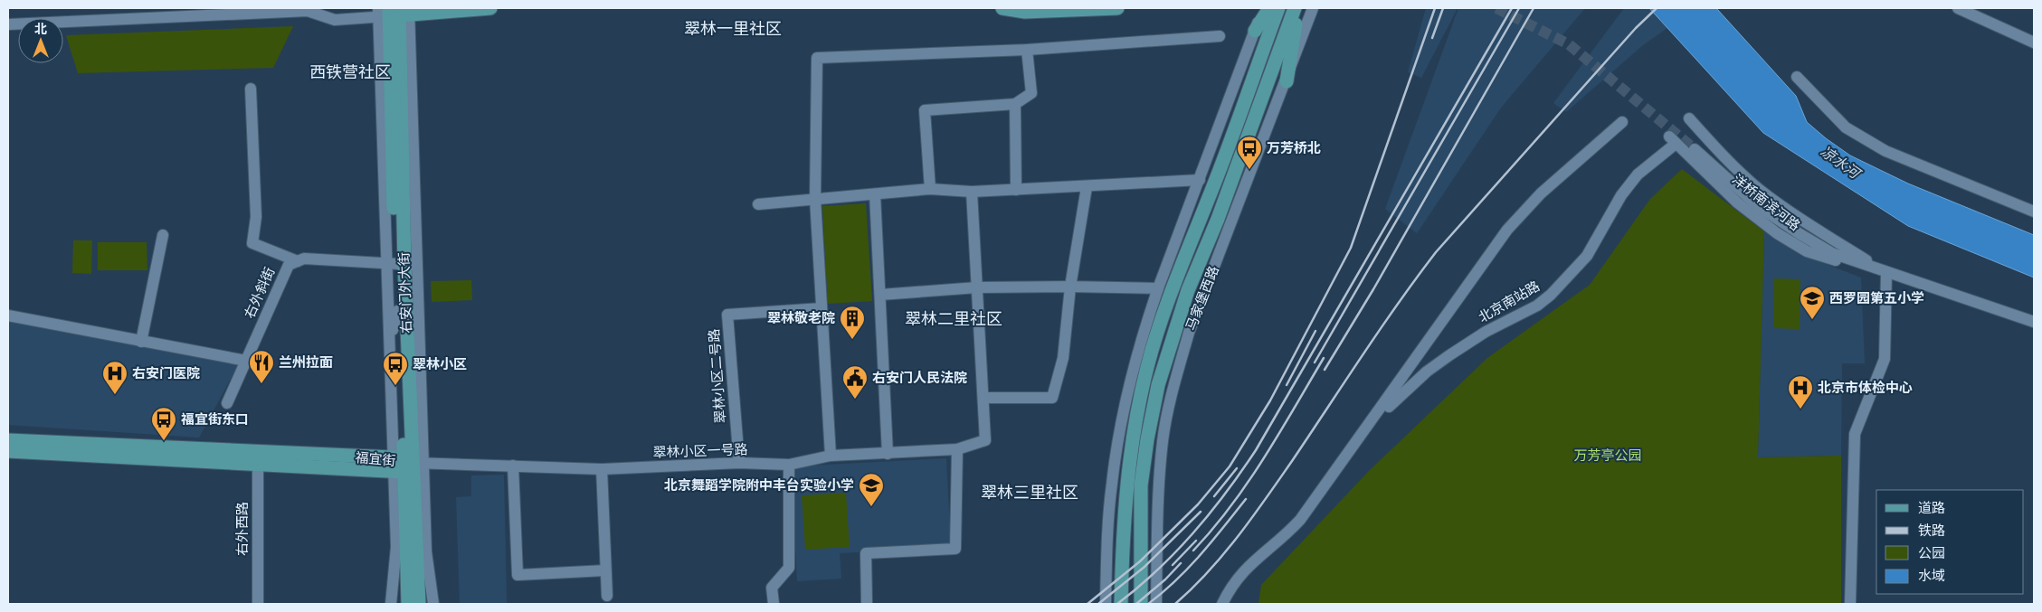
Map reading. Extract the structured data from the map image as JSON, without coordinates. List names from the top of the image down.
{
  "streets": {
    "main road": ["右安门外大街", "马家堡西路", "福宜街"],
    "street": [
      "洋桥南滨河路",
      "右外斜街",
      "北京南站路",
      "翠林小区二号路",
      "翠林小区一号路",
      "右外西路"
    ]
  },
  "crossings": [
    ["洋桥南滨河路", "北京南站路"],
    ["右安门外大街", "翠林小区一号路"],
    ["右安门外大街", "福宜街"],
    ["翠林小区二号路", "翠林小区一号路"],
    ["翠林小区一号路", "福宜街"],
    ["福宜街", "右外西路"]
  ],
  "districts": [
    "翠林一里社区",
    "西铁营社区",
    "翠林二里社区",
    "翠林三里社区"
  ],
  "water": ["凉水河"],
  "parks": ["万芳亭公园"],
  "places": {
    "bus stop": ["万芳桥北", "翠林小区", "福宜街东口"],
    "school or university": ["西罗园第五小学", "北京舞蹈学院附中丰台实验小学"],
    "building": ["翠林敬老院"],
    "restaurant": ["兰州拉面"],
    "hospital": ["右安门医院", "北京市体检中心"],
    "public building": ["右安门人民法院"]
  },
  "legend": [
    "道路",
    "铁路",
    "公园",
    "水域"
  ],
  "north": "top"
}
